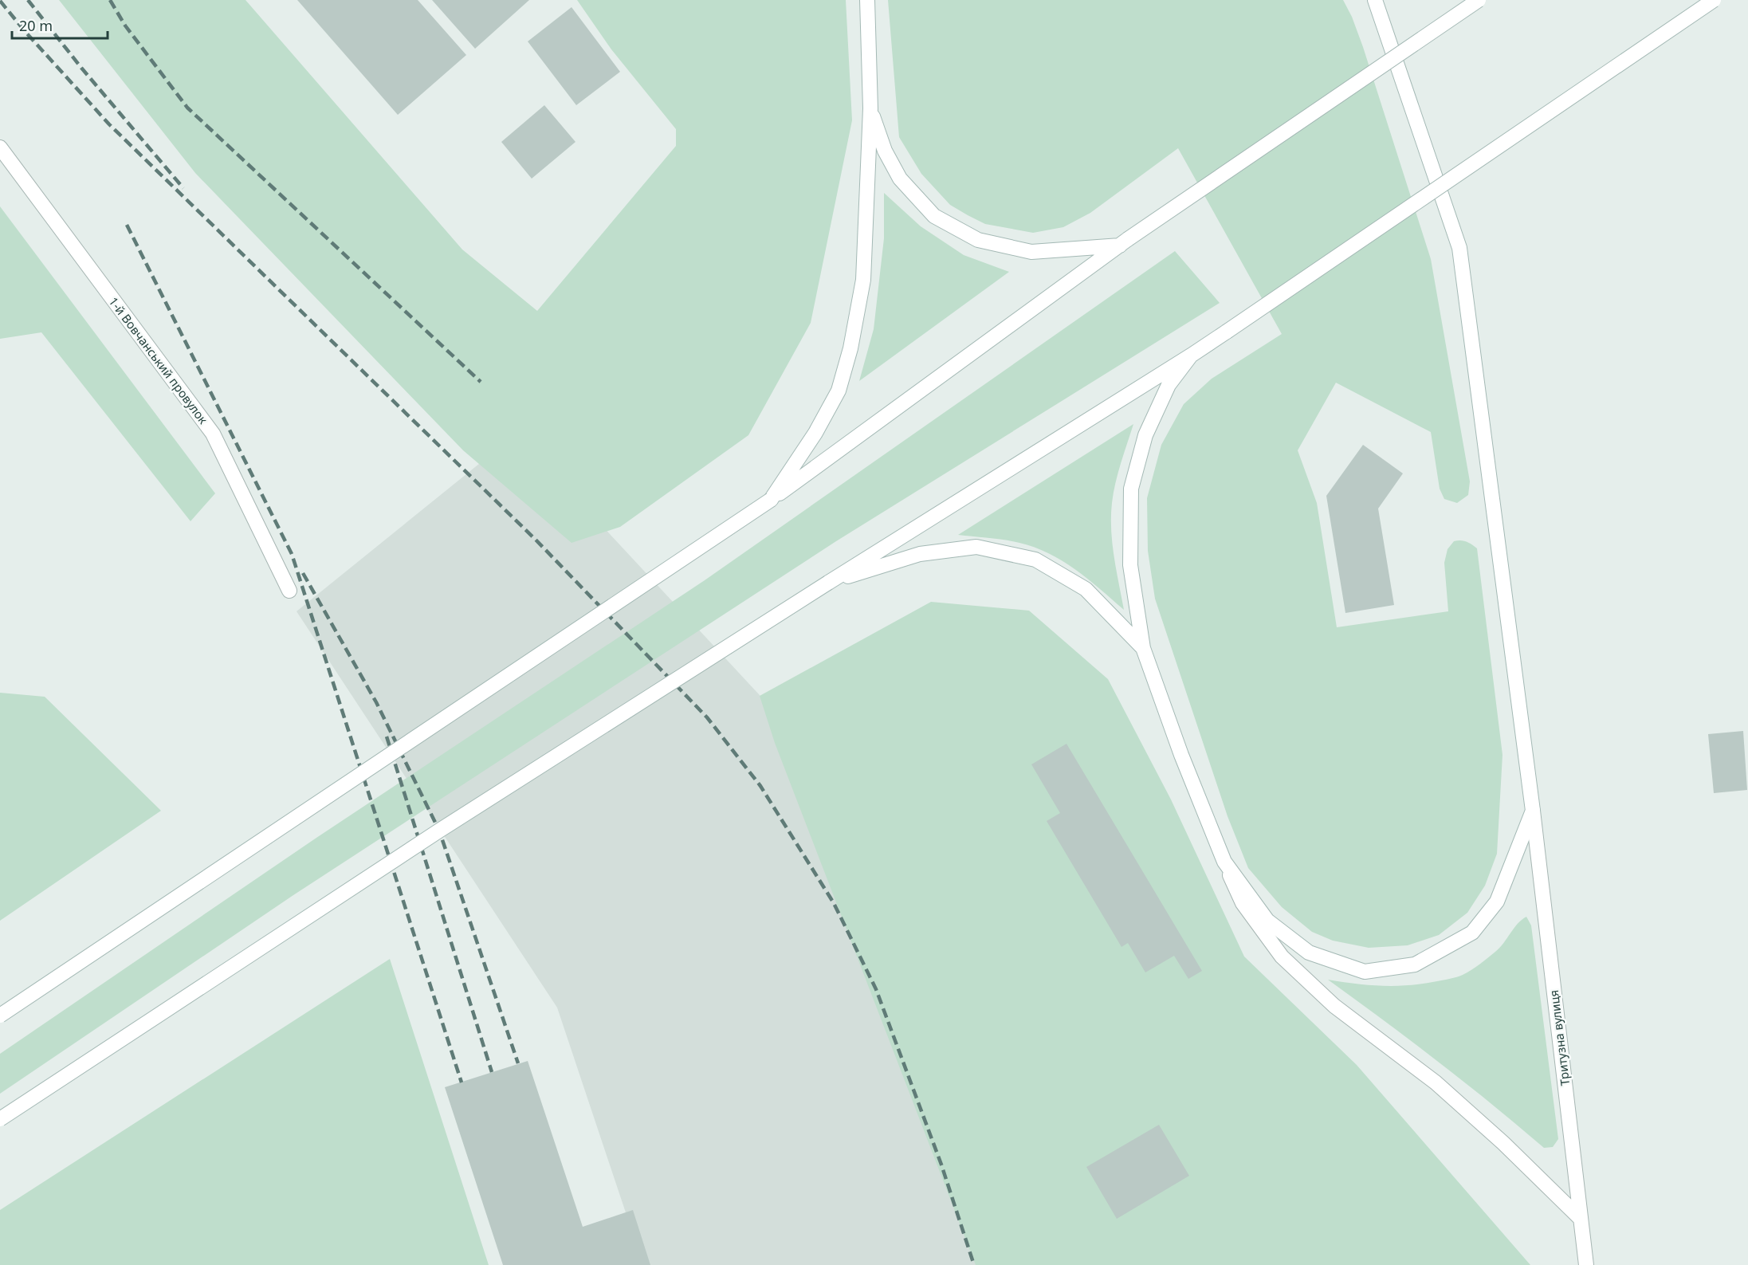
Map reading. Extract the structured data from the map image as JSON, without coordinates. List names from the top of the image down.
{
  "streets": {
    "main road": ["1-й Вовчанський провулок", "Тритузна вулиця"]
  },
  "scale_bar": "20 m"
}
